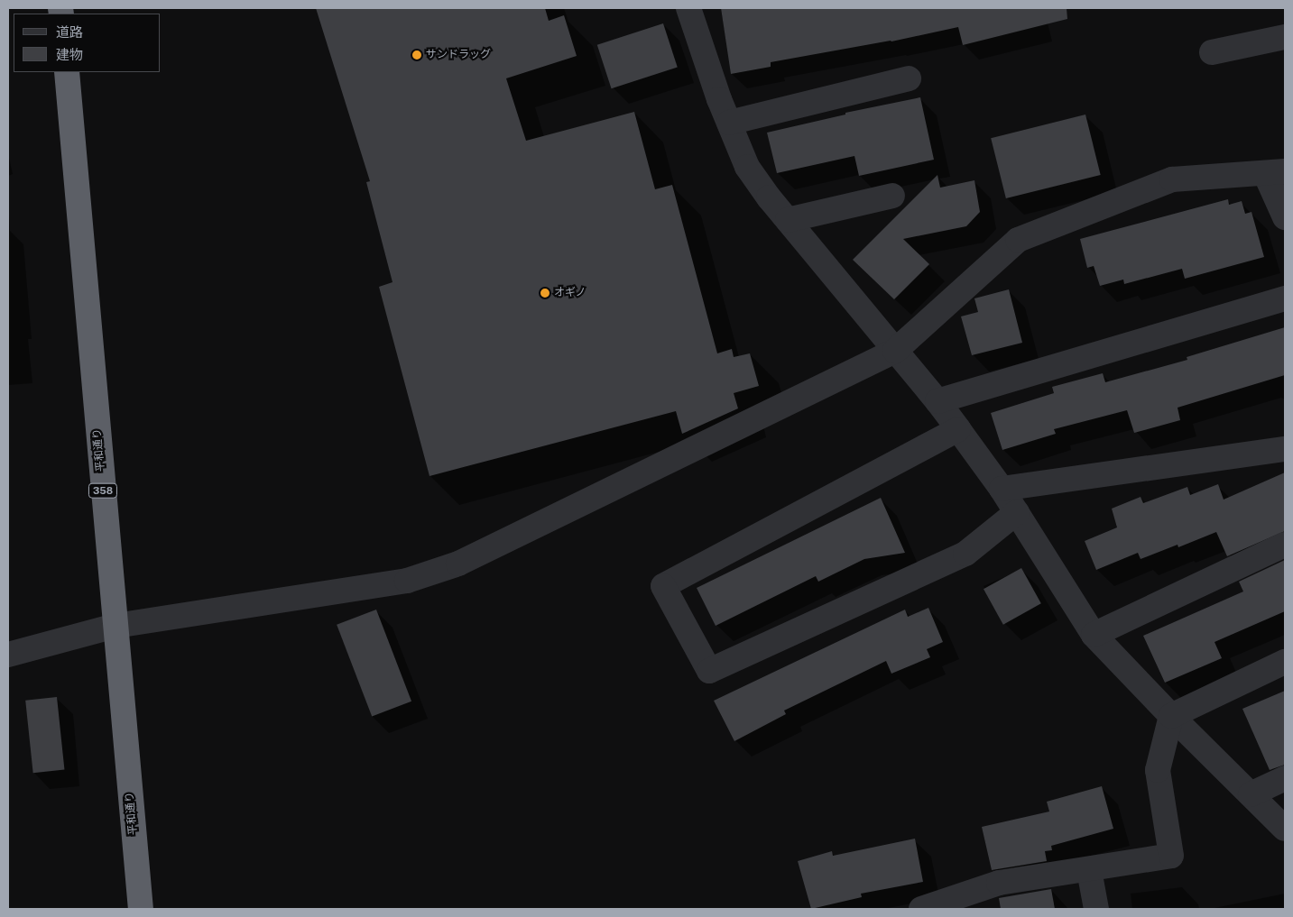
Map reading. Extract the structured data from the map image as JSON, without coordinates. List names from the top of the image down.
{
  "streets": {
    "highway": ["平和通り", "358"]
  },
  "places": ["サンドラッグ", "オギノ"],
  "legend": ["道路", "建物"]
}
